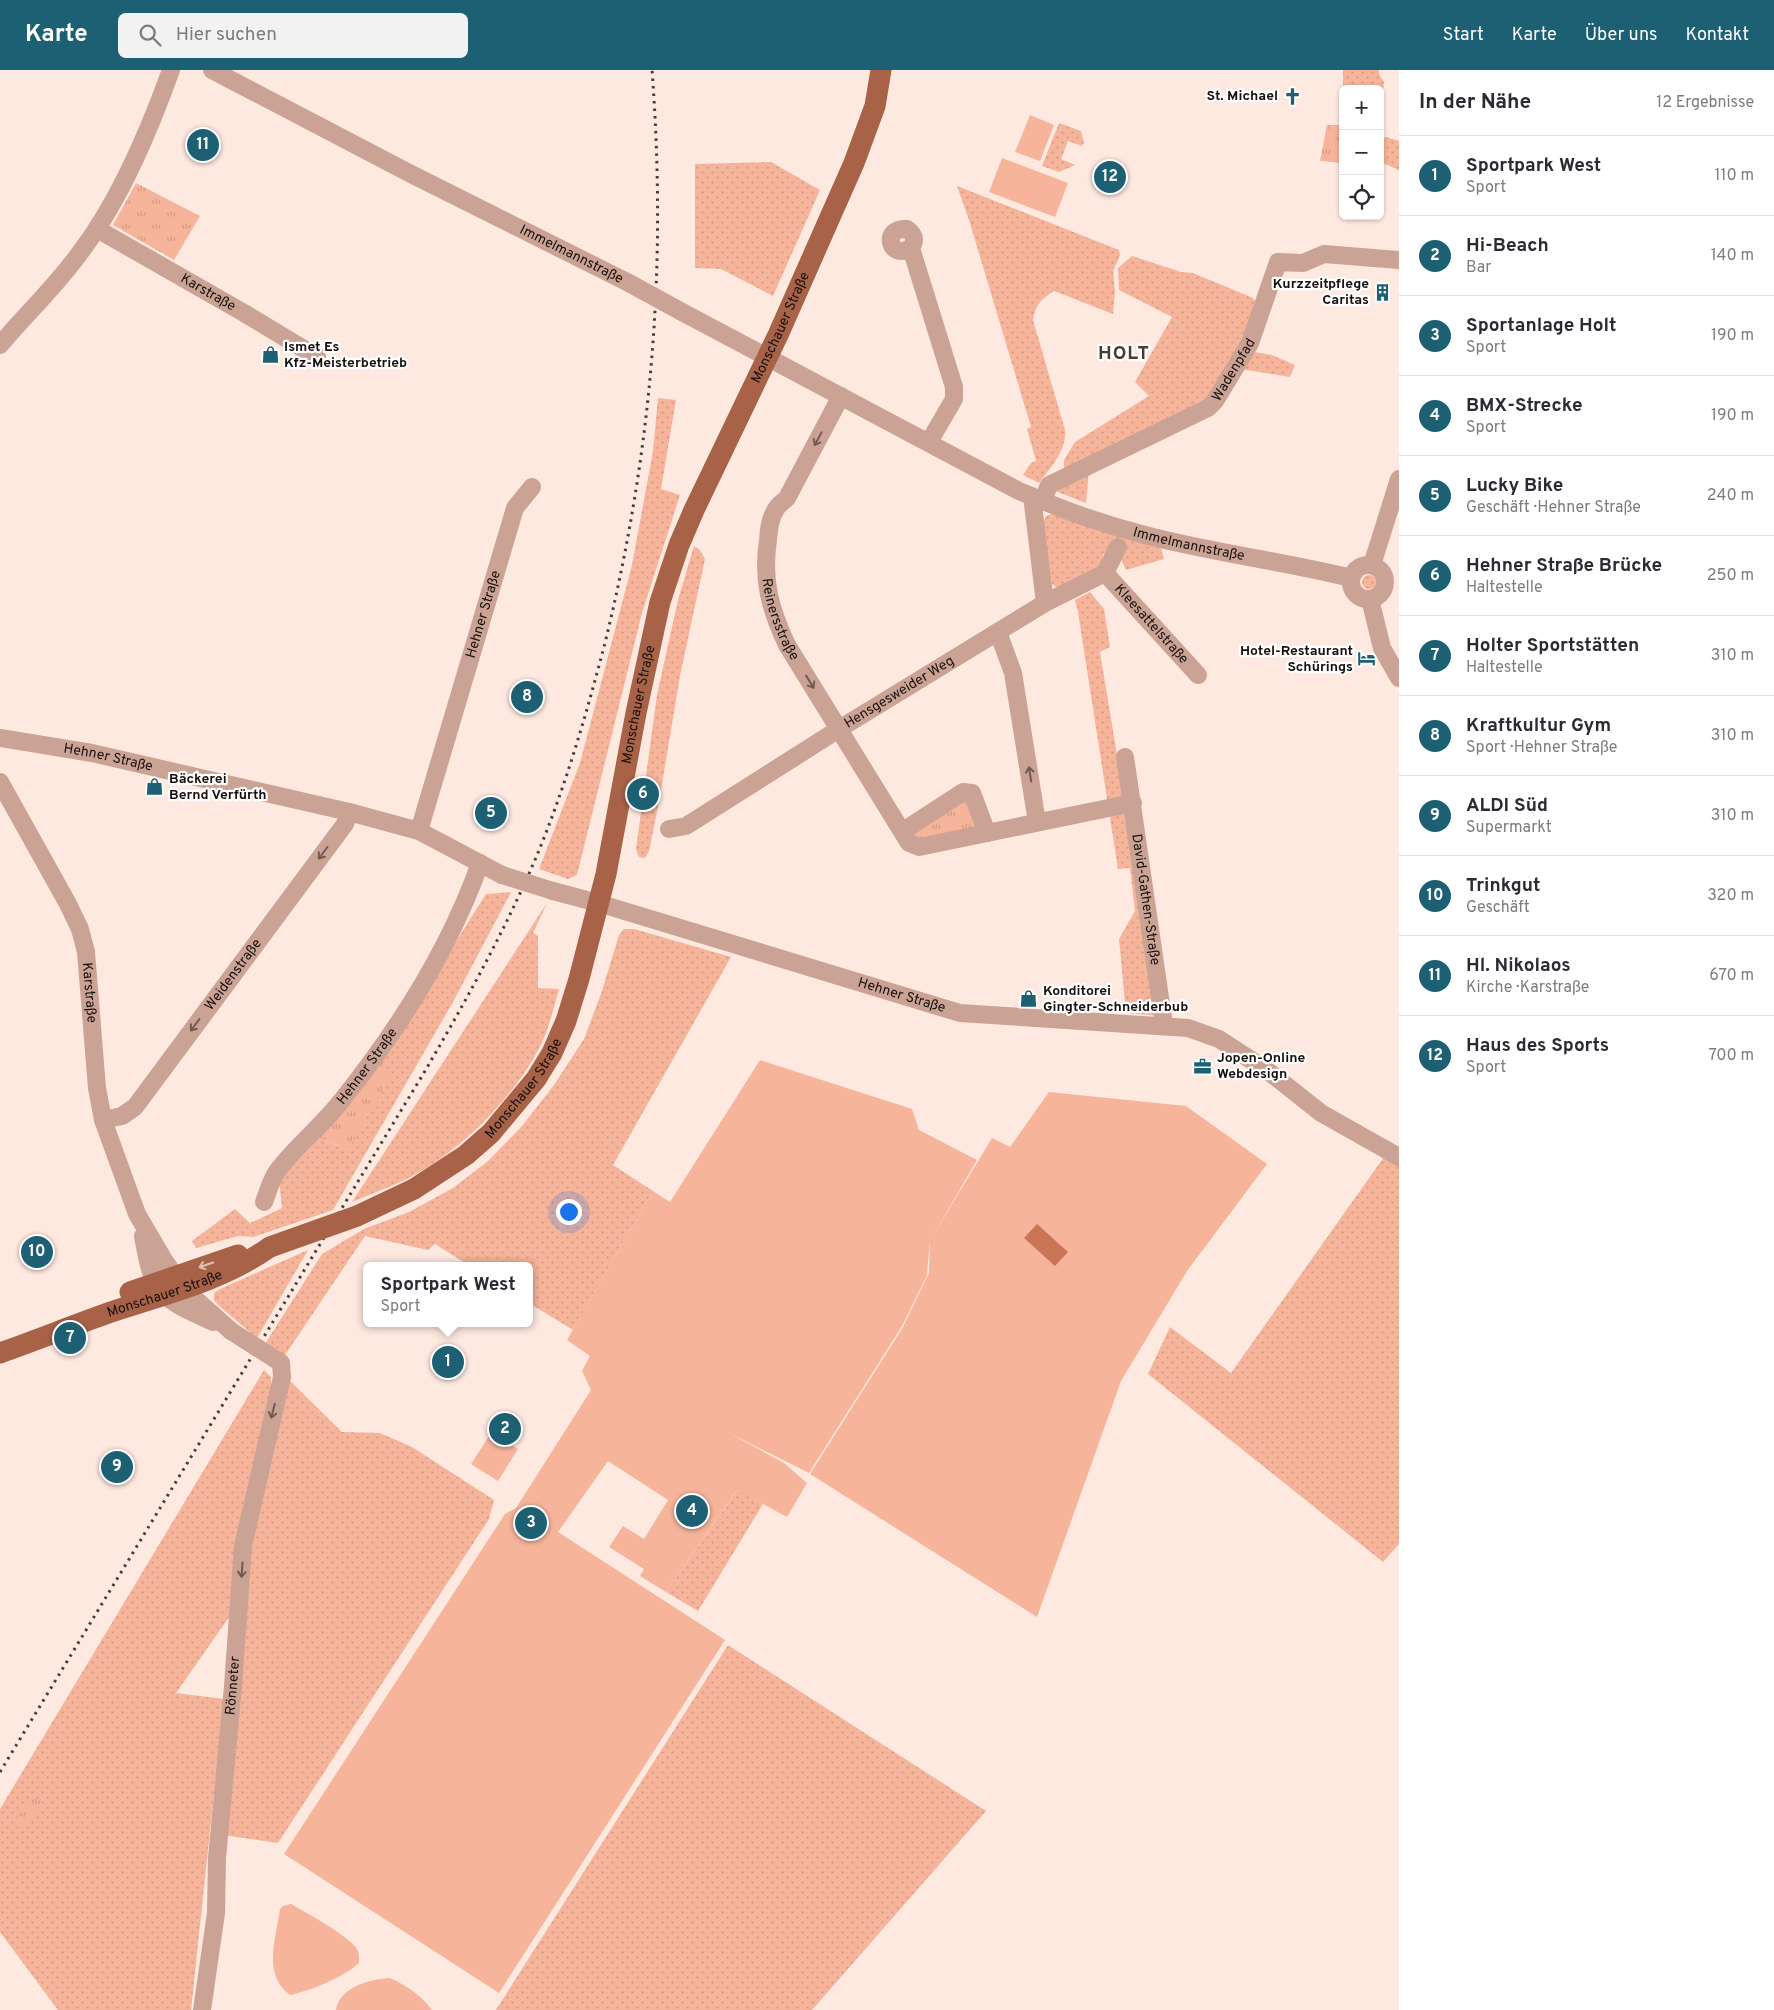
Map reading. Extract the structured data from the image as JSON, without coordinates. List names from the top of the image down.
{
  "streets": {
    "main road": ["Monschauer Straße"],
    "street": [
      "Immelmannstraße",
      "Karstraße",
      "Wadenpfad",
      "Hehner Straße",
      "Reinersstraße",
      "Kleesattelstraße",
      "Hensgesweider Weg",
      "David-Gathen-Straße",
      "Weidenstraße",
      "Rönneter"
    ]
  },
  "crossings": [
    ["Immelmannstraße", "Monschauer Straße"],
    ["Immelmannstraße", "Wadenpfad"],
    ["Immelmannstraße", "Reinersstraße"],
    ["Karstraße", "Monschauer Straße"],
    ["Karstraße", "Weidenstraße"],
    ["Karstraße", "Rönneter"],
    ["Monschauer Straße", "Hehner Straße"],
    ["Monschauer Straße", "Rönneter"],
    ["Hehner Straße", "David-Gathen-Straße"],
    ["Hehner Straße", "Weidenstraße"],
    ["Reinersstraße", "Hensgesweider Weg"],
    ["Reinersstraße", "David-Gathen-Straße"],
    ["Kleesattelstraße", "Hensgesweider Weg"]
  ],
  "one_way": ["Reinersstraße", "Weidenstraße", "Rönneter"],
  "districts": ["HOLT"],
  "places": {
    "church": ["St. Michael"],
    "building": ["Kurzzeitpflege Caritas"],
    "shop": ["Ismet Es Kfz-Meisterbetrieb", "Bäckerei Bernd Verfürth", "Konditorei Gingter-Schneiderbub"],
    "hotel": ["Hotel-Restaurant Schürings"],
    "office": ["Jopen-Online Webdesign"]
  },
  "page": {
    "header": "Karte",
    "search": "Hier suchen",
    "nav": [
      "Start",
      "Karte",
      "Über uns",
      "Kontakt"
    ],
    "heading": ["In der Nähe", "12 Ergebnisse"],
    "map_buttons": ["+", "−"],
    "pins": [
      "11",
      "12",
      "8",
      "6",
      "5",
      "10",
      "7",
      "1",
      "2",
      "9",
      "4",
      "3"
    ],
    "list": [
      {
        "mark": "1",
        "name": "Sportpark West",
        "note": "Sport",
        "value": "110 m"
      },
      {
        "mark": "2",
        "name": "Hi-Beach",
        "note": "Bar",
        "value": "140 m"
      },
      {
        "mark": "3",
        "name": "Sportanlage Holt",
        "note": "Sport",
        "value": "190 m"
      },
      {
        "mark": "4",
        "name": "BMX-Strecke",
        "note": "Sport",
        "value": "190 m"
      },
      {
        "mark": "5",
        "name": "Lucky Bike",
        "note": "Geschäft · Hehner Straße",
        "value": "240 m"
      },
      {
        "mark": "6",
        "name": "Hehner Straße Brücke",
        "note": "Haltestelle",
        "value": "250 m"
      },
      {
        "mark": "7",
        "name": "Holter Sportstätten",
        "note": "Haltestelle",
        "value": "310 m"
      },
      {
        "mark": "8",
        "name": "Kraftkultur Gym",
        "note": "Sport · Hehner Straße",
        "value": "310 m"
      },
      {
        "mark": "9",
        "name": "ALDI Süd",
        "note": "Supermarkt",
        "value": "310 m"
      },
      {
        "mark": "10",
        "name": "Trinkgut",
        "note": "Geschäft",
        "value": "320 m"
      },
      {
        "mark": "11",
        "name": "Hl. Nikolaos",
        "note": "Kirche · Karstraße",
        "value": "670 m"
      },
      {
        "mark": "12",
        "name": "Haus des Sports",
        "note": "Sport",
        "value": "700 m"
      }
    ],
    "popup": ["Sportpark West", "Sport"]
  }
}
